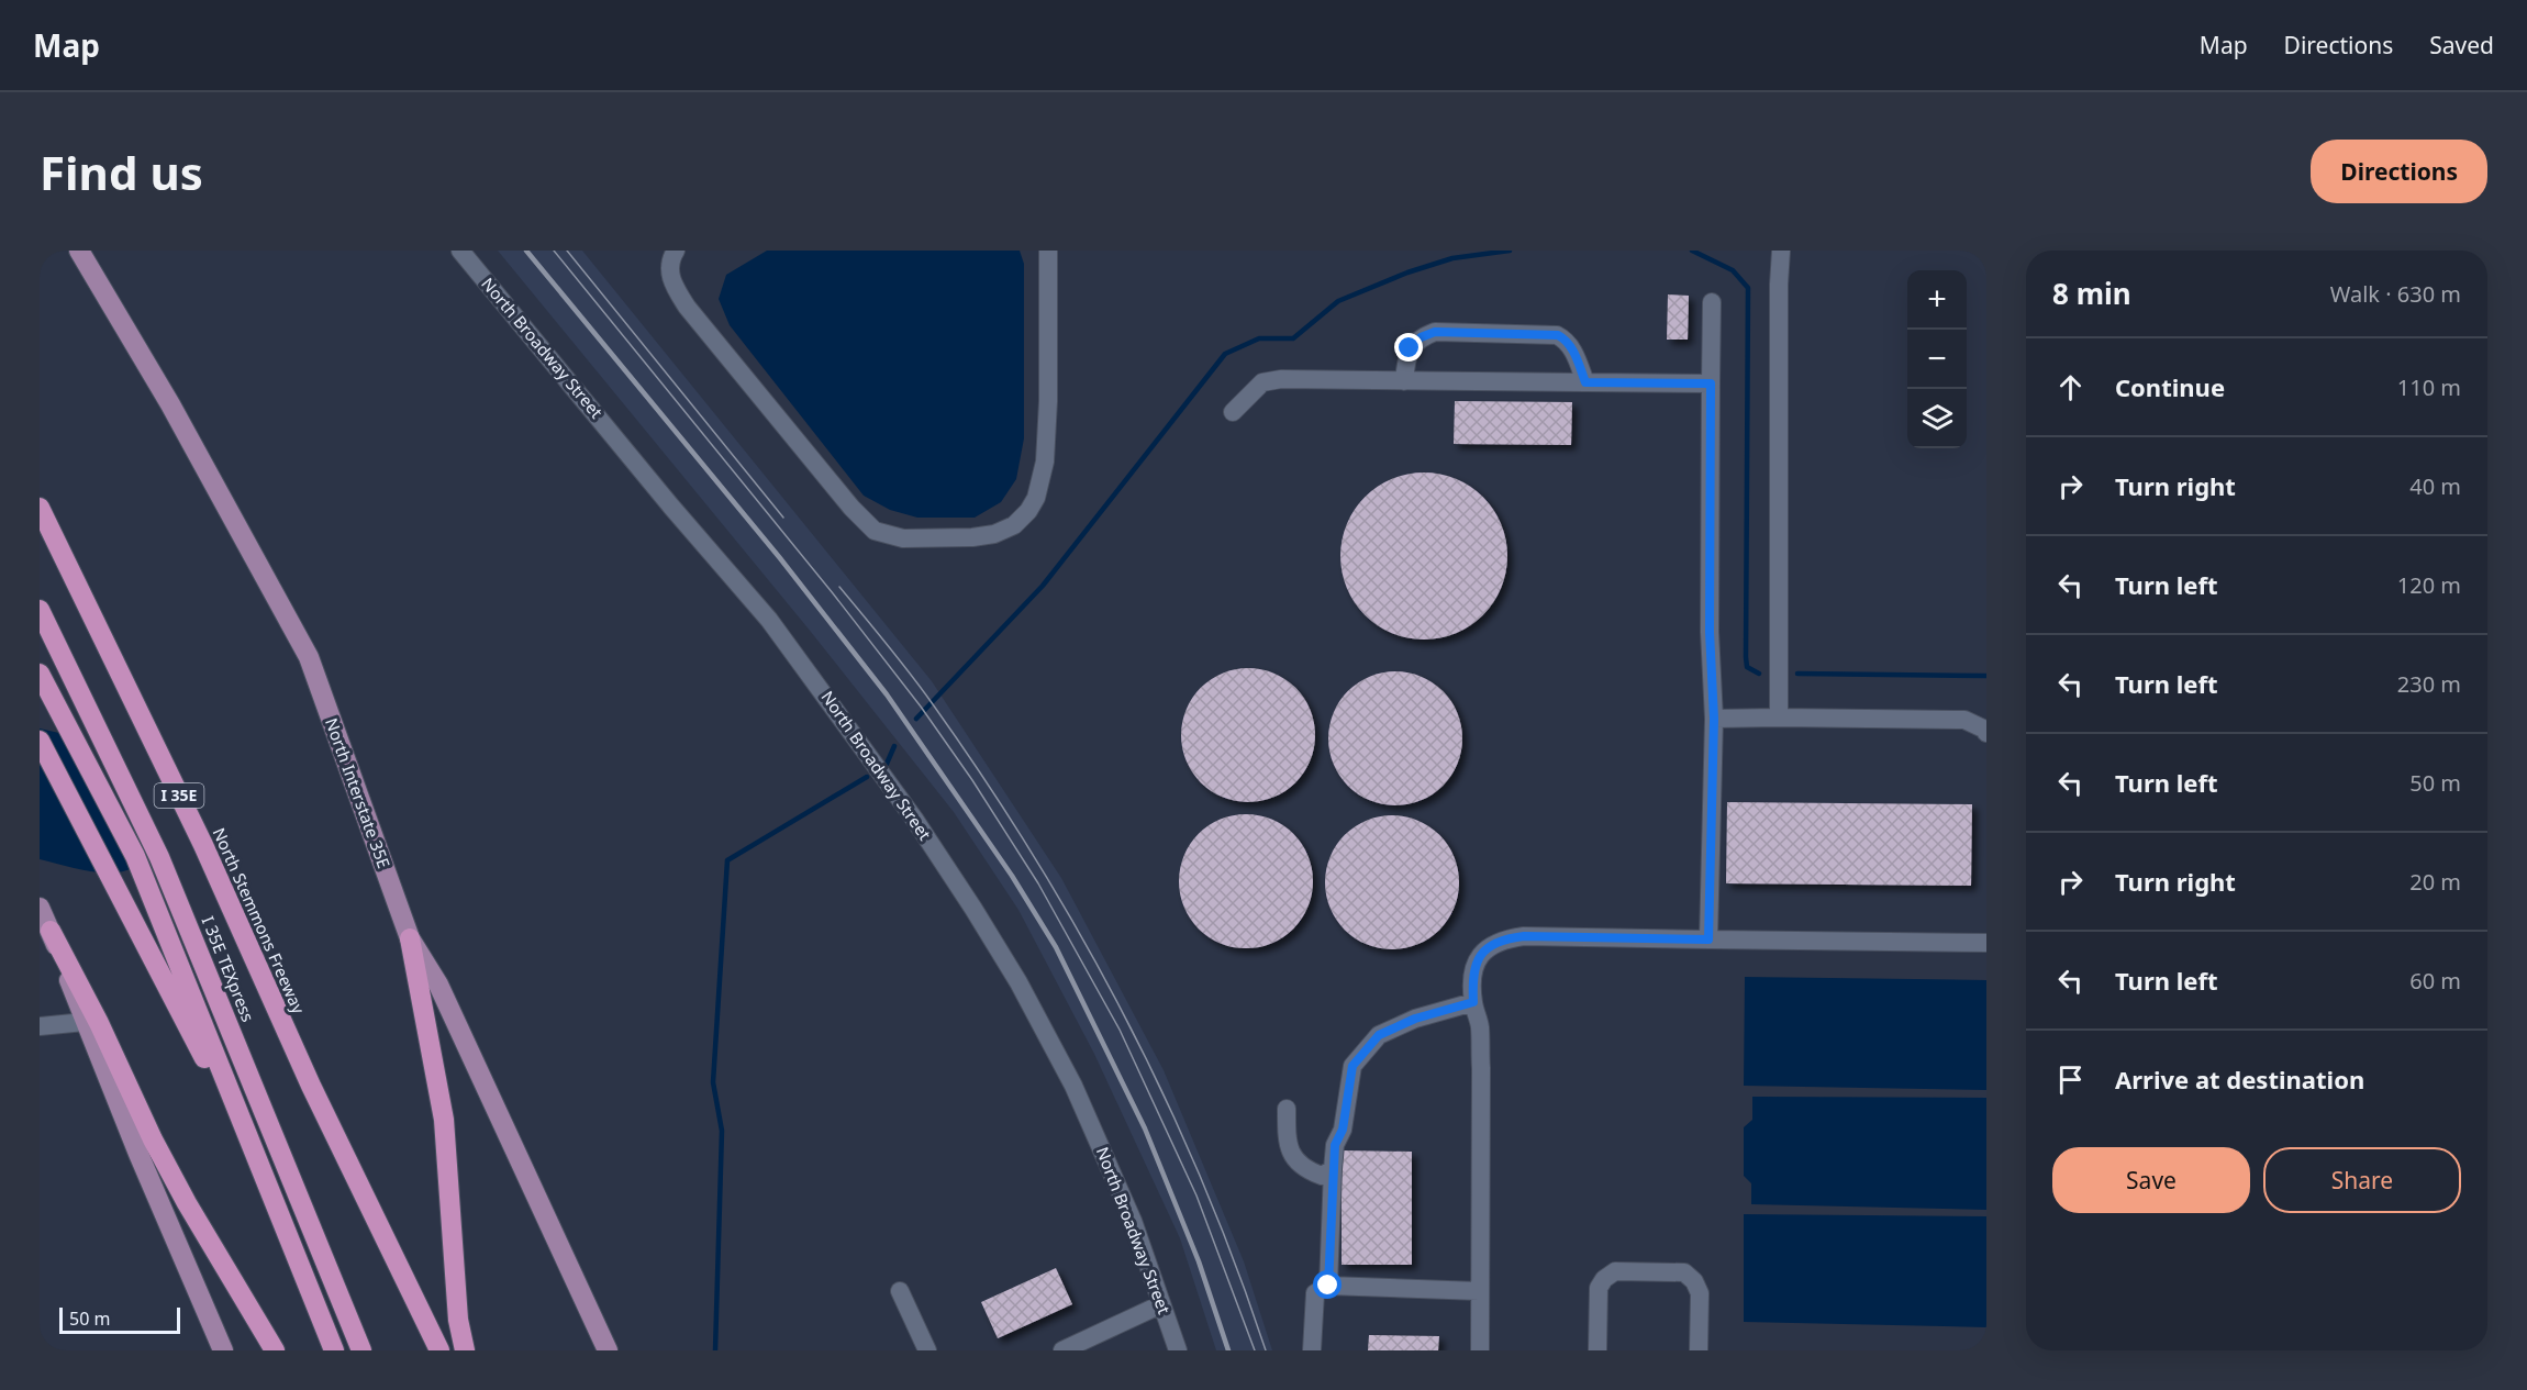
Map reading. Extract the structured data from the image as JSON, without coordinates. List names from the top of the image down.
{
  "streets": {
    "highway": ["I 35E", "North Stemmons Freeway", "I 35E TEXpress"],
    "main road": ["North Interstate 35E"],
    "street": ["North Broadway Street"]
  },
  "scale_bar": "50 m",
  "page": {
    "header": "Map",
    "nav": ["Map", "Directions", "Saved"],
    "buttons": [
      "Directions",
      ["Save", "Share"]
    ],
    "title": "Find us",
    "heading": ["8 min", "Walk · 630 m"],
    "map_buttons": ["+", "−"],
    "list": [
      ["Continue", "110 m"],
      ["Turn right", "40 m"],
      ["Turn left", "120 m"],
      ["Turn left", "230 m"],
      ["Turn left", "50 m"],
      ["Turn right", "20 m"],
      ["Turn left", "60 m"],
      "Arrive at destination"
    ],
    "scale": "50 m"
  }
}
